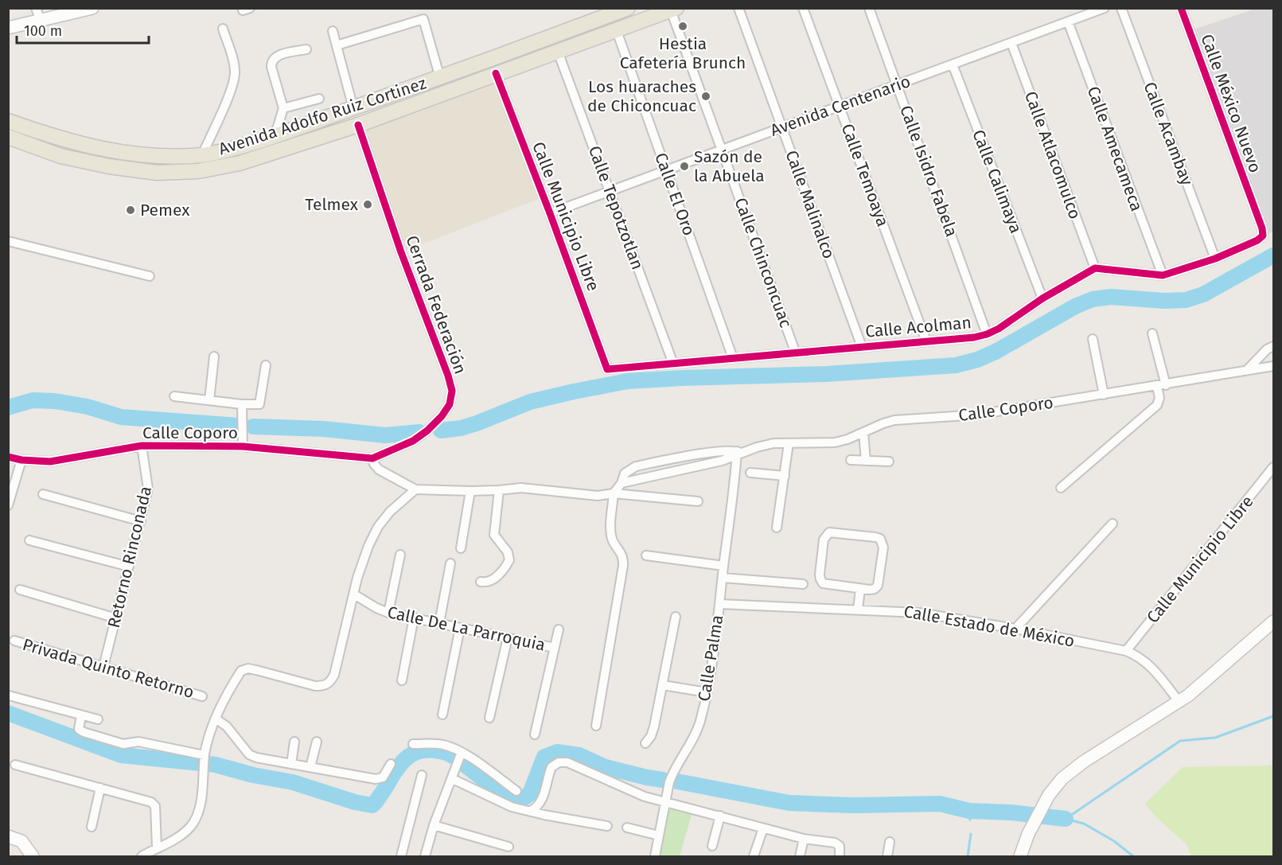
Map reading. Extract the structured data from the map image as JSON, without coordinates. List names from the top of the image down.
{
  "streets": {
    "main road": ["Avenida Adolfo Ruiz Cortinez"],
    "street": [
      "Calle México Nuevo",
      "Avenida Centenario",
      "Calle Acambay",
      "Calle Amecameca",
      "Calle Atlacomulco",
      "Calle Isidro Fabela",
      "Calle Temoaya",
      "Calle Calimaya",
      "Calle El Oro",
      "Calle Malinalco",
      "Calle Tepotzotlan",
      "Calle Municipio Libre",
      "Calle Chinconcuac",
      "Cerrada Federación",
      "Calle Acolman",
      "Calle Coporo",
      "Retorno Rinconada",
      "Calle Estado de México",
      "Calle De La Parroquia",
      "Calle Palma",
      "Privada Quinto Retorno"
    ]
  },
  "crossings": [
    ["Calle México Nuevo", "Calle Acambay"],
    ["Avenida Centenario", "Calle Amecameca"],
    ["Avenida Centenario", "Calle Atlacomulco"],
    ["Avenida Centenario", "Calle Isidro Fabela"],
    ["Avenida Centenario", "Calle Temoaya"],
    ["Avenida Centenario", "Calle Calimaya"],
    ["Avenida Centenario", "Calle El Oro"],
    ["Avenida Centenario", "Calle Malinalco"],
    ["Avenida Centenario", "Calle Tepotzotlan"],
    ["Avenida Centenario", "Calle Municipio Libre"],
    ["Avenida Centenario", "Calle Chinconcuac"],
    ["Avenida Adolfo Ruiz Cortinez", "Calle El Oro"],
    ["Avenida Adolfo Ruiz Cortinez", "Calle Tepotzotlan"],
    ["Avenida Adolfo Ruiz Cortinez", "Calle Municipio Libre"],
    ["Avenida Adolfo Ruiz Cortinez", "Calle Chinconcuac"],
    ["Avenida Adolfo Ruiz Cortinez", "Cerrada Federación"],
    ["Calle Atlacomulco", "Calle Acolman"],
    ["Calle Isidro Fabela", "Calle Acolman"],
    ["Calle Temoaya", "Calle Acolman"],
    ["Calle Calimaya", "Calle Acolman"],
    ["Calle El Oro", "Calle Acolman"],
    ["Calle Malinalco", "Calle Acolman"],
    ["Calle Tepotzotlan", "Calle Acolman"],
    ["Calle Municipio Libre", "Calle Acolman"],
    ["Calle Municipio Libre", "Calle Estado de México"],
    ["Calle Chinconcuac", "Calle Acolman"],
    ["Cerrada Federación", "Calle Coporo"],
    ["Calle Coporo", "Retorno Rinconada"],
    ["Calle Coporo", "Calle Palma"],
    ["Retorno Rinconada", "Privada Quinto Retorno"],
    ["Calle Estado de México", "Calle Palma"]
  ],
  "places": [
    "Hestia Cafetería Brunch",
    "Los huaraches de Chiconcuac",
    "Sazón de la Abuela",
    "Telmex",
    "Pemex"
  ],
  "scale_bar": "100 m"
}
